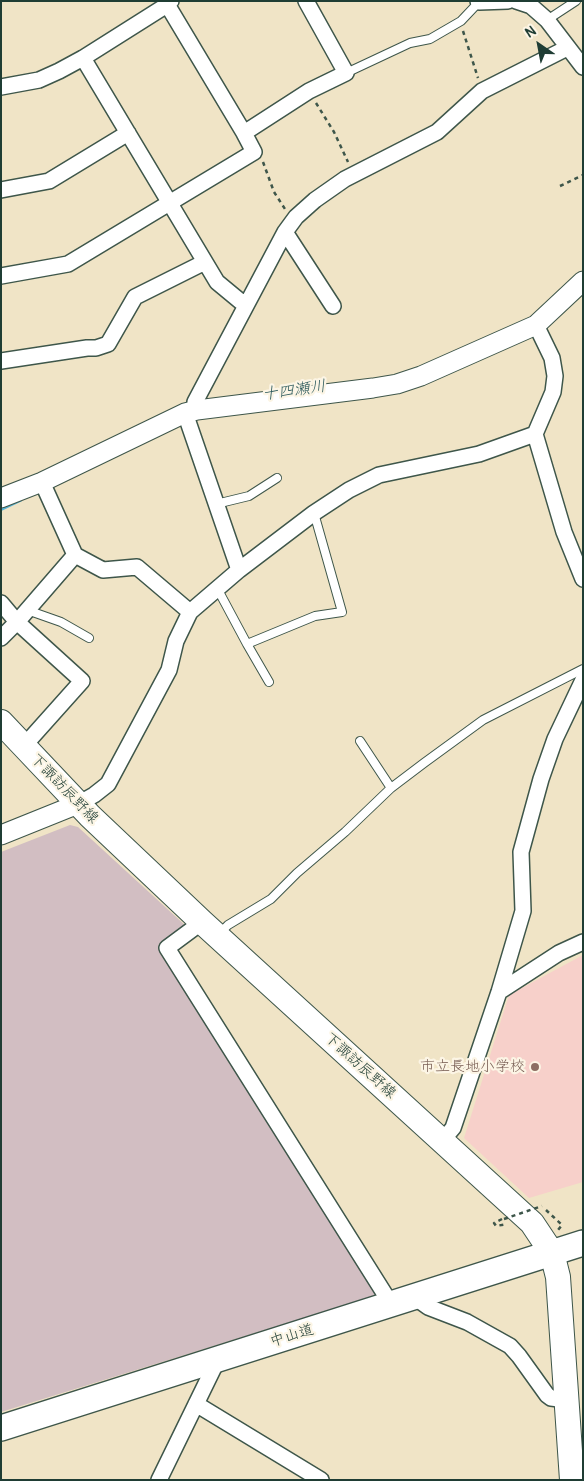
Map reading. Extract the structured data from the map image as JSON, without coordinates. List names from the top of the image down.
{
  "streets": {
    "highway": ["中山道"],
    "main road": ["下諏訪辰野線"]
  },
  "crossings": [
    ["下諏訪辰野線", "中山道"]
  ],
  "water": ["十四瀬川"],
  "places": ["市立長地小学校"],
  "north": "top left"
}
